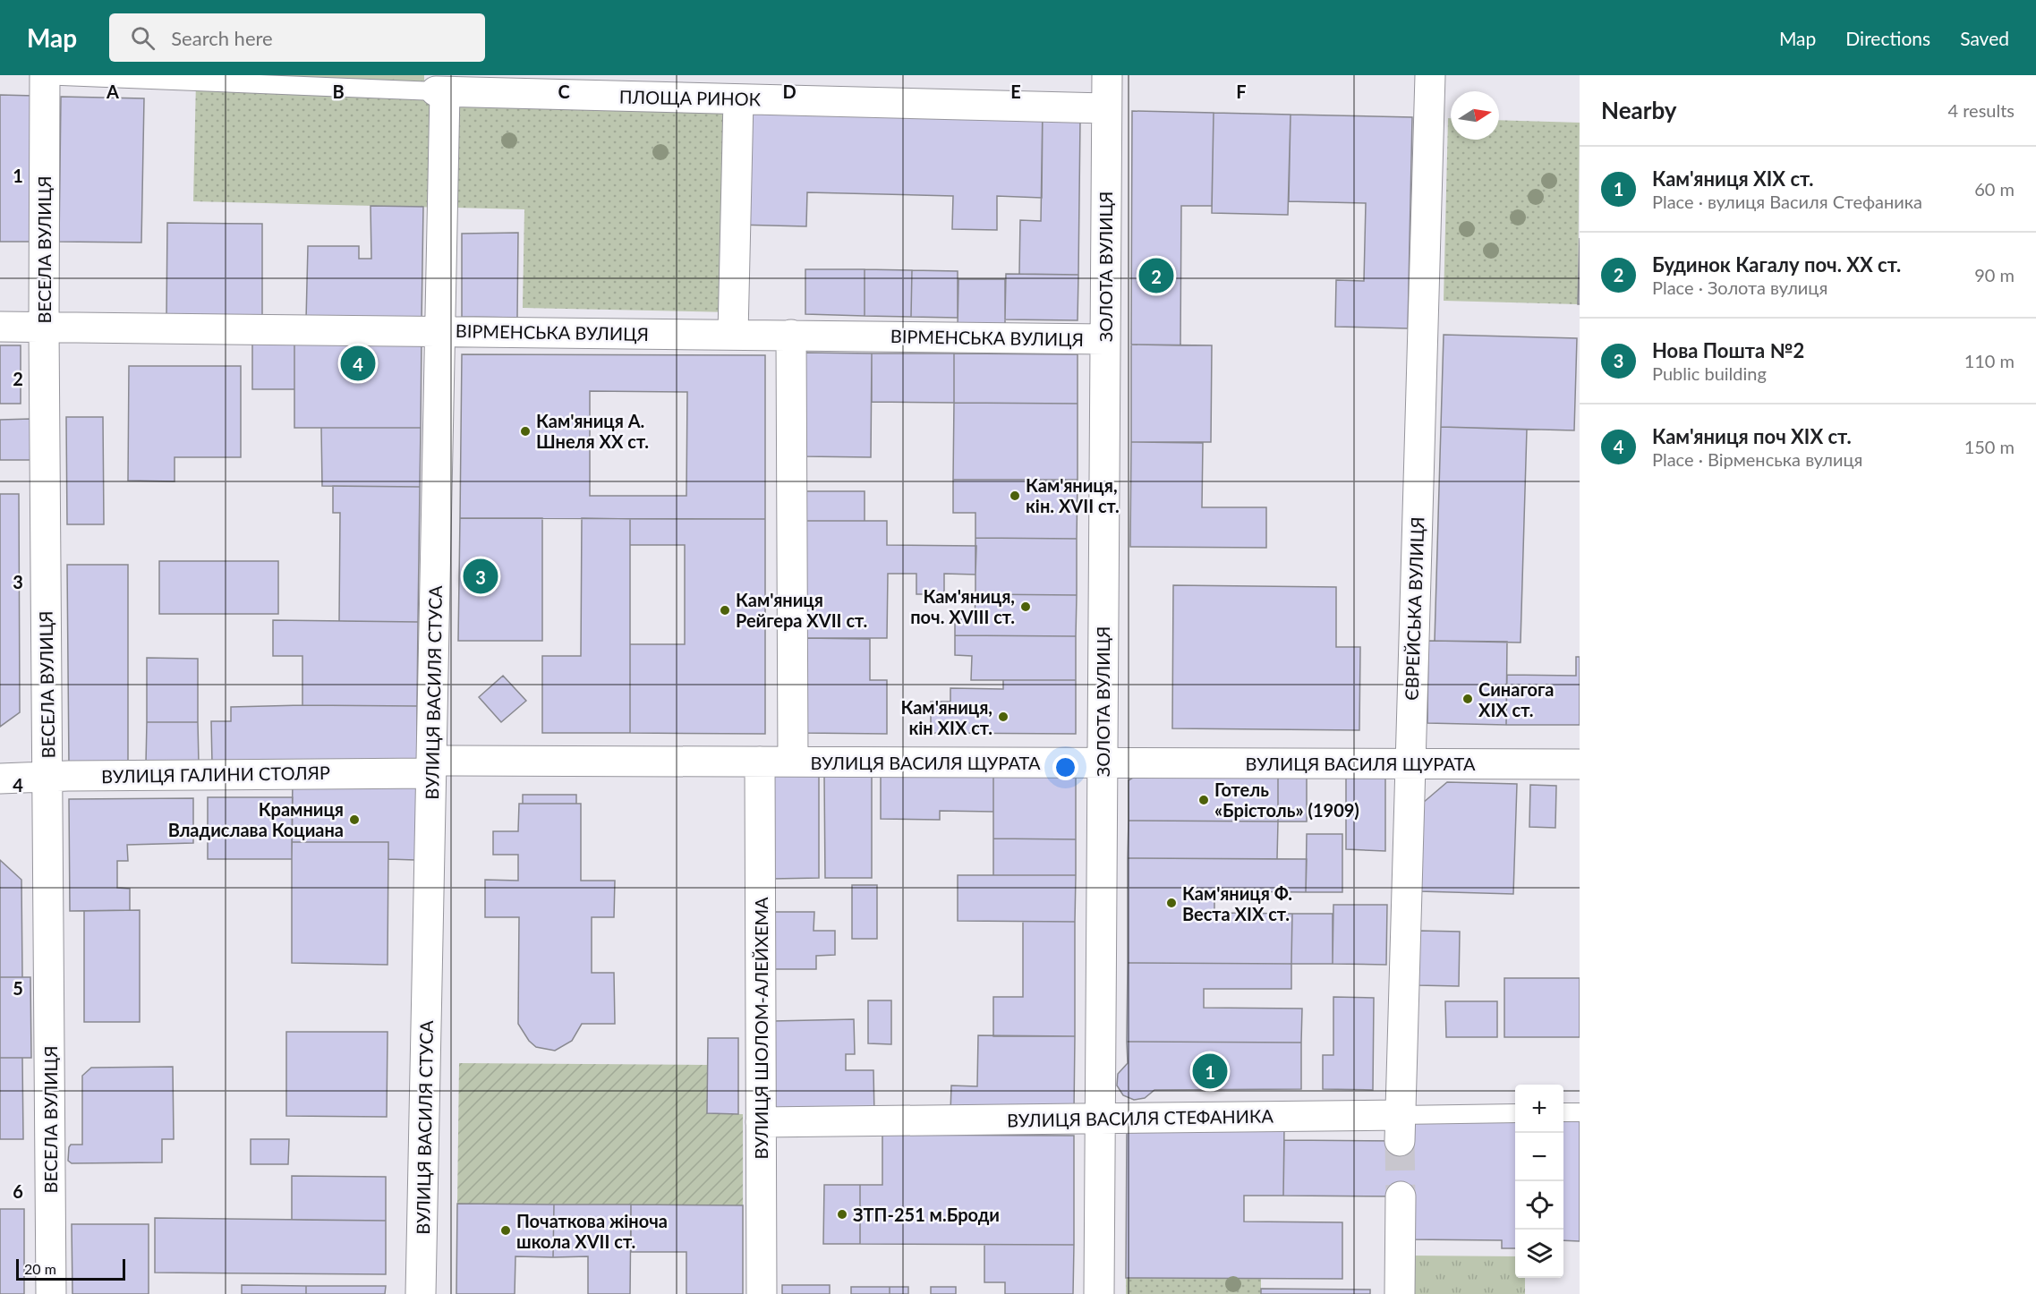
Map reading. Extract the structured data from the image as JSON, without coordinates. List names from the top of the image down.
{
  "streets": {
    "street": [
      "ПЛОЩА РИНОК",
      "ВЕСЕЛА ВУЛИЦЯ",
      "ЗОЛОТА ВУЛИЦЯ",
      "ВІРМЕНСЬКА ВУЛИЦЯ",
      "ЄВРЕЙСЬКА ВУЛИЦЯ",
      "ВУЛИЦЯ ВАСИЛЯ СТУСА",
      "ВУЛИЦЯ ВАСИЛЯ ЩУРАТА",
      "ВУЛИЦЯ ГАЛИНИ СТОЛЯР",
      "ВУЛИЦЯ ШОЛОМ-АЛЕЙХЕМА",
      "ВУЛИЦЯ ВАСИЛЯ СТЕФАНИКА"
    ]
  },
  "crossings": [
    ["ПЛОЩА РИНОК", "ЗОЛОТА ВУЛИЦЯ"],
    ["ПЛОЩА РИНОК", "ВУЛИЦЯ ВАСИЛЯ СТУСА"],
    ["ВЕСЕЛА ВУЛИЦЯ", "ВІРМЕНСЬКА ВУЛИЦЯ"],
    ["ВЕСЕЛА ВУЛИЦЯ", "ВУЛИЦЯ ГАЛИНИ СТОЛЯР"],
    ["ЗОЛОТА ВУЛИЦЯ", "ВІРМЕНСЬКА ВУЛИЦЯ"],
    ["ЗОЛОТА ВУЛИЦЯ", "ВУЛИЦЯ ВАСИЛЯ ЩУРАТА"],
    ["ЗОЛОТА ВУЛИЦЯ", "ВУЛИЦЯ ВАСИЛЯ СТЕФАНИКА"],
    ["ВІРМЕНСЬКА ВУЛИЦЯ", "ВУЛИЦЯ ВАСИЛЯ СТУСА"],
    ["ЄВРЕЙСЬКА ВУЛИЦЯ", "ВУЛИЦЯ ВАСИЛЯ ЩУРАТА"],
    ["ЄВРЕЙСЬКА ВУЛИЦЯ", "ВУЛИЦЯ ВАСИЛЯ СТЕФАНИКА"],
    ["ВУЛИЦЯ ВАСИЛЯ СТУСА", "ВУЛИЦЯ ВАСИЛЯ ЩУРАТА"],
    ["ВУЛИЦЯ ВАСИЛЯ СТУСА", "ВУЛИЦЯ ГАЛИНИ СТОЛЯР"],
    ["ВУЛИЦЯ ВАСИЛЯ ЩУРАТА", "ВУЛИЦЯ ГАЛИНИ СТОЛЯР"],
    ["ВУЛИЦЯ ВАСИЛЯ ЩУРАТА", "ВУЛИЦЯ ШОЛОМ-АЛЕЙХЕМА"],
    ["ВУЛИЦЯ ШОЛОМ-АЛЕЙХЕМА", "ВУЛИЦЯ ВАСИЛЯ СТЕФАНИКА"]
  ],
  "places": [
    "Кам'яниця А. Шнеля XX cт.",
    "Кам'яниця, кін. XVII ст.",
    "Кам'яниця, поч. XVIII ст.",
    "Кам'яниця Рейгера XVII ст.",
    "Синагога XIX ст.",
    "Кам'яниця, кін XIX ст.",
    "Готель «Брістоль» (1909)",
    "Крамниця Владислава Коциана",
    "Кам'яниця Ф. Веста XIX ст.",
    "ЗТП-251 м.Броди",
    "Початкова жіноча школа XVII ст."
  ],
  "scale_bar": "20 m",
  "north": "right",
  "page": {
    "header": "Map",
    "search": "Search here",
    "nav": ["Map", "Directions", "Saved"],
    "heading": ["Nearby", "4 results"],
    "list": [
      {
        "mark": "1",
        "name": "Кам'яниця XIX ст.",
        "note": "Place · вулиця Василя Стефаника",
        "value": "60 m"
      },
      {
        "mark": "2",
        "name": "Будинок Кагалу поч. XX ст.",
        "note": "Place · Золота вулиця",
        "value": "90 m"
      },
      {
        "mark": "3",
        "name": "Нова Пошта №2",
        "note": "Public building",
        "value": "110 m"
      },
      {
        "mark": "4",
        "name": "Кам'яниця поч XIX ст.",
        "note": "Place · Вірменська вулиця",
        "value": "150 m"
      }
    ],
    "pins": [
      "2",
      "4",
      "3",
      "1"
    ],
    "map_buttons": ["+", "−"],
    "scale": "20 m"
  },
  "grid": {
    "columns": [
      "A",
      "B",
      "C",
      "D",
      "E",
      "F"
    ],
    "rows": [
      "1",
      "2",
      "3",
      "4",
      "5",
      "6"
    ]
  }
}
